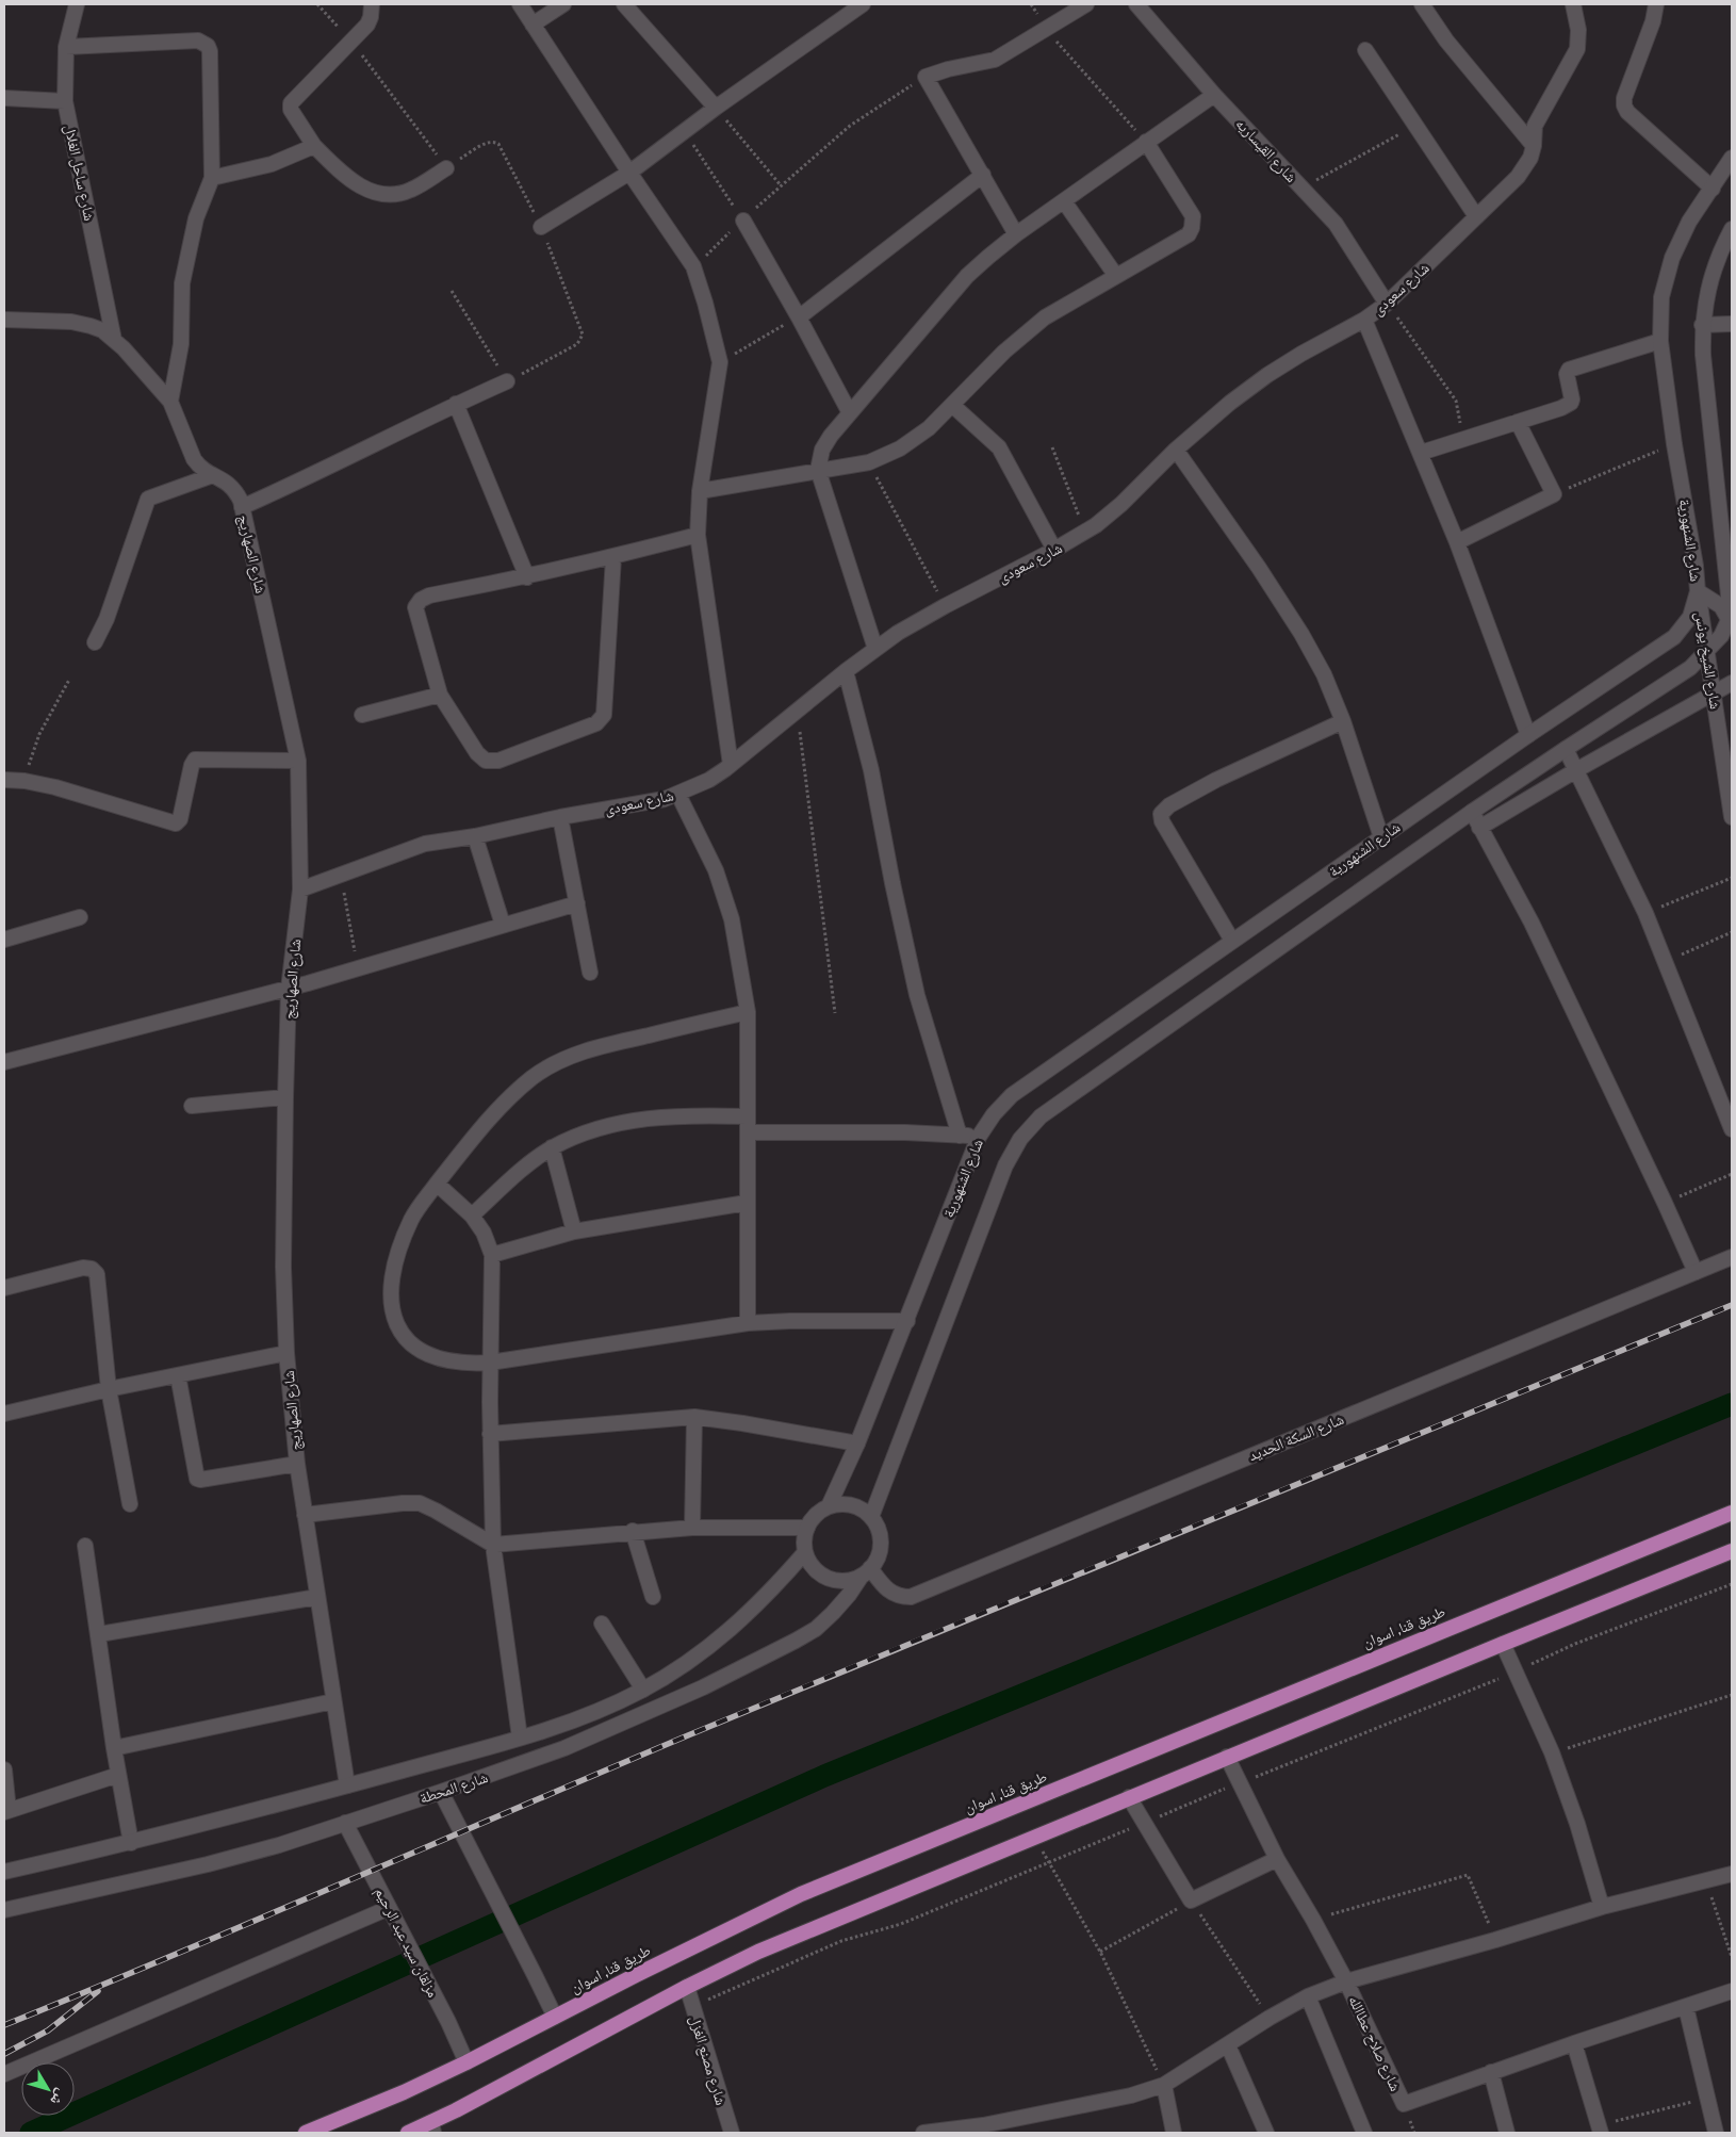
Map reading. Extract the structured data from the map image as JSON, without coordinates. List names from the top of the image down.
{
  "streets": {
    "highway": ["طريق قنا, اسوان"],
    "street": [
      "شارع القيساريه",
      "شارع ساحل الغلال",
      "شارع سعودى",
      "شارع الشنهورية",
      "شارع الصهاريج",
      "شارع الشيخ يونس",
      "شارع السكة الحديد",
      "شارع المحطة",
      "مزلقان سيد عبد الرحيم",
      "شارع صلاح عطاالله",
      "شارع مصنع الغزل"
    ]
  },
  "crossings": [
    ["شارع القيساريه", "شارع سعودى"],
    ["شارع ساحل الغلال", "شارع الصهاريج"],
    ["شارع سعودى", "شارع الصهاريج"],
    ["شارع الشنهورية", "شارع الشيخ يونس"],
    ["شارع الشنهورية", "شارع السكة الحديد"],
    ["شارع الشنهورية", "شارع المحطة"],
    ["شارع الصهاريج", "شارع المحطة"],
    ["شارع السكة الحديد", "شارع المحطة"],
    ["طريق قنا, اسوان", "مزلقان سيد عبد الرحيم"],
    ["شارع المحطة", "مزلقان سيد عبد الرحيم"]
  ],
  "north": "bottom right"
}
